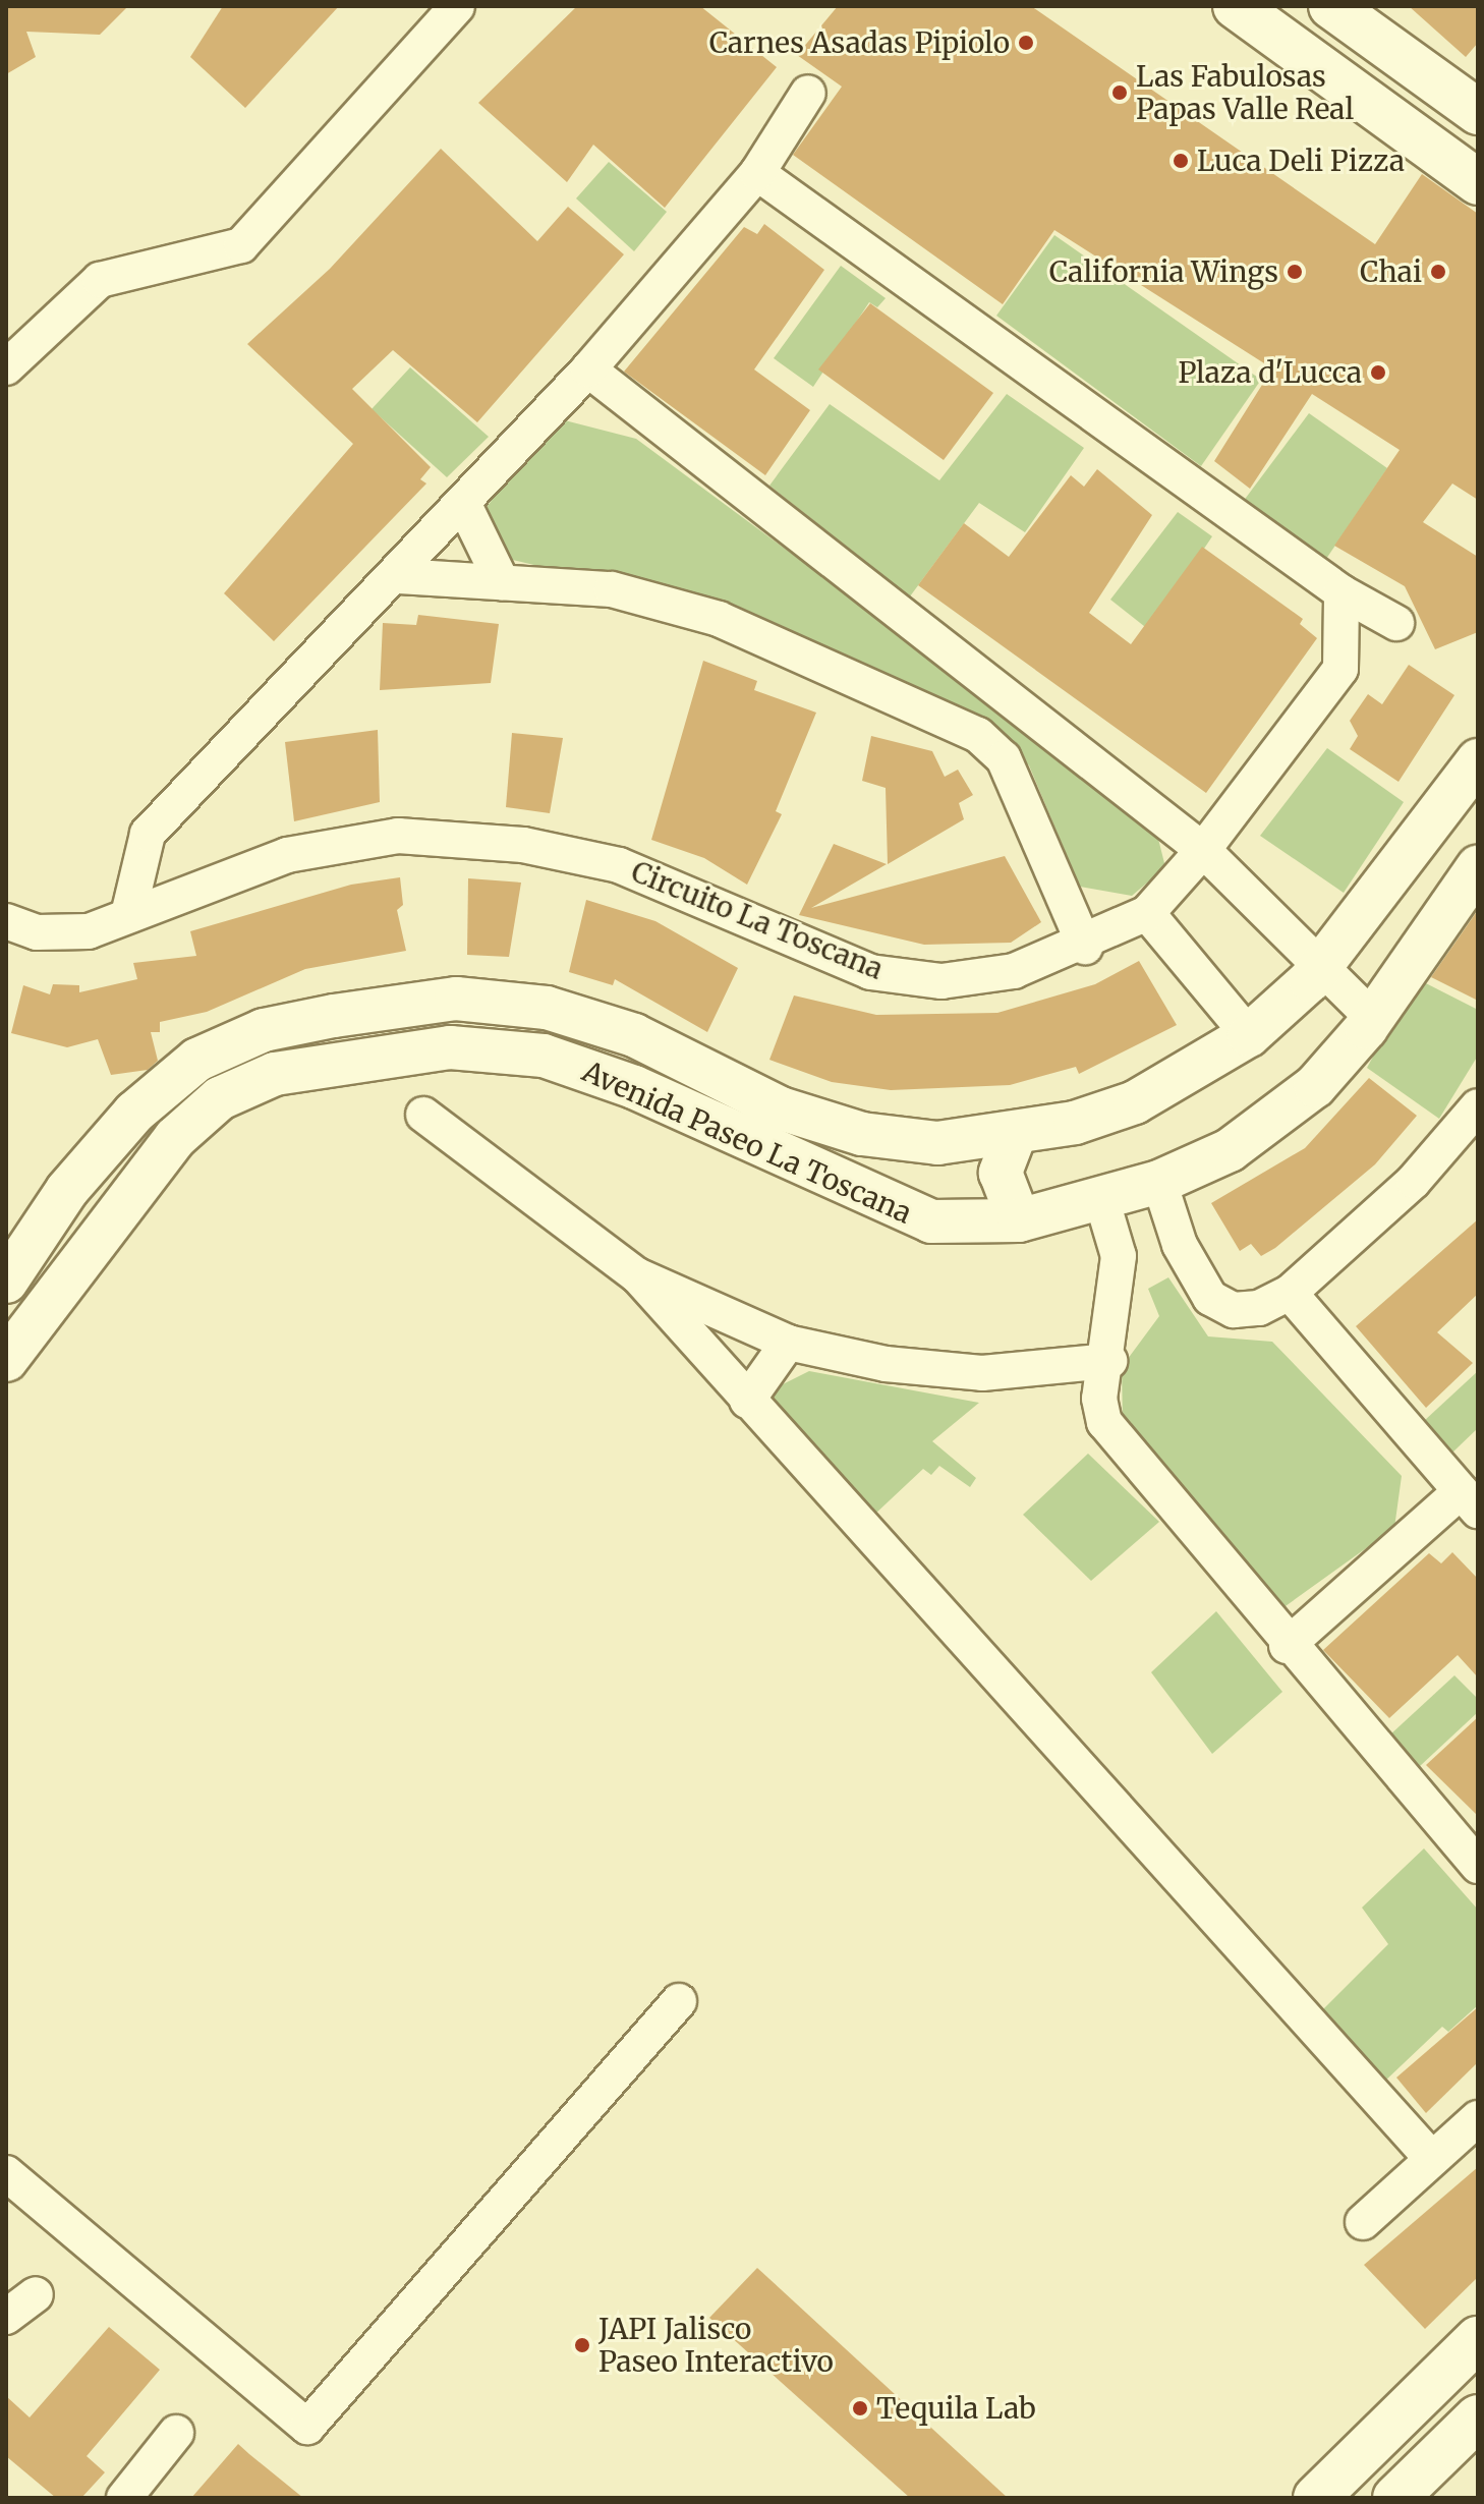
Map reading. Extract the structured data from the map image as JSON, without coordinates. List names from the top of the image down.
{
  "streets": {
    "street": ["Circuito La Toscana", "Avenida Paseo La Toscana"]
  },
  "places": [
    "Carnes Asadas Pipiolo",
    "Las Fabulosas Papas Valle Real",
    "Luca Deli Pizza",
    "California Wings",
    "Chai",
    "Plaza d'Lucca",
    "JAPI Jalisco Paseo Interactivo",
    "Tequila Lab"
  ]
}
